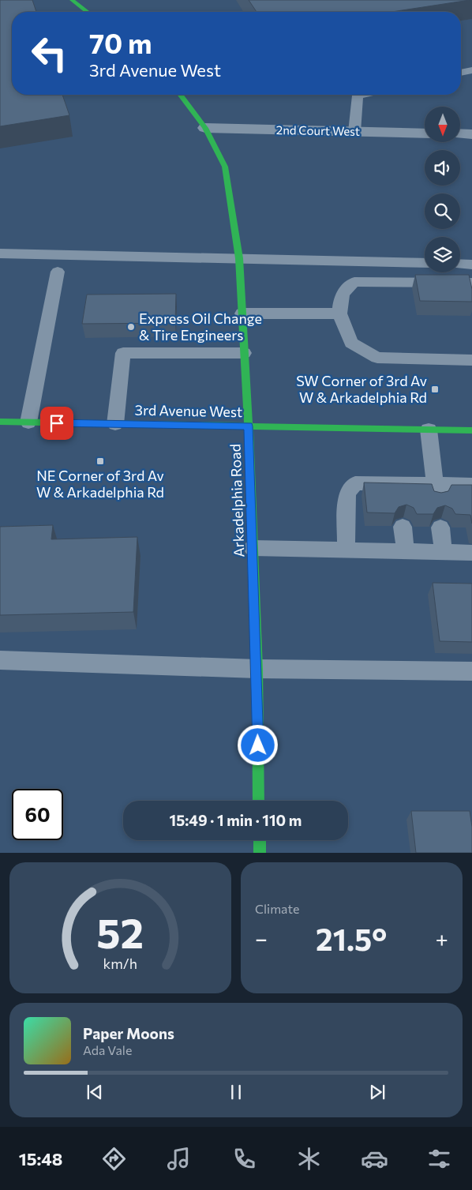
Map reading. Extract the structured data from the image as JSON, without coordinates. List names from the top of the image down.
{
  "streets": {
    "main road": ["3rd Avenue West", "Arkadelphia Road"],
    "street": ["2nd Court West"]
  },
  "crossings": [
    ["2nd Court West", "Arkadelphia Road"],
    ["3rd Avenue West", "Arkadelphia Road"]
  ],
  "places": {
    "other": ["Express Oil Change & Tire Engineers"],
    "transit": ["SW Corner of 3rd Av W & Arkadelphia Rd", "NE Corner of 3rd Av W & Arkadelphia Rd"]
  },
  "north": "bottom",
  "page": {
    "turn": ["70 m", "3rd Avenue West"],
    "limit": "60",
    "trip": "15:49 · 1 min · 110 m",
    "tile": "Climate",
    "heat": ["−", "21.5°", "+"],
    "song": ["Paper Moons", "Ada Vale"],
    "tabs": "15:48",
    "gauge": ["52", "km/h"]
  }
}
